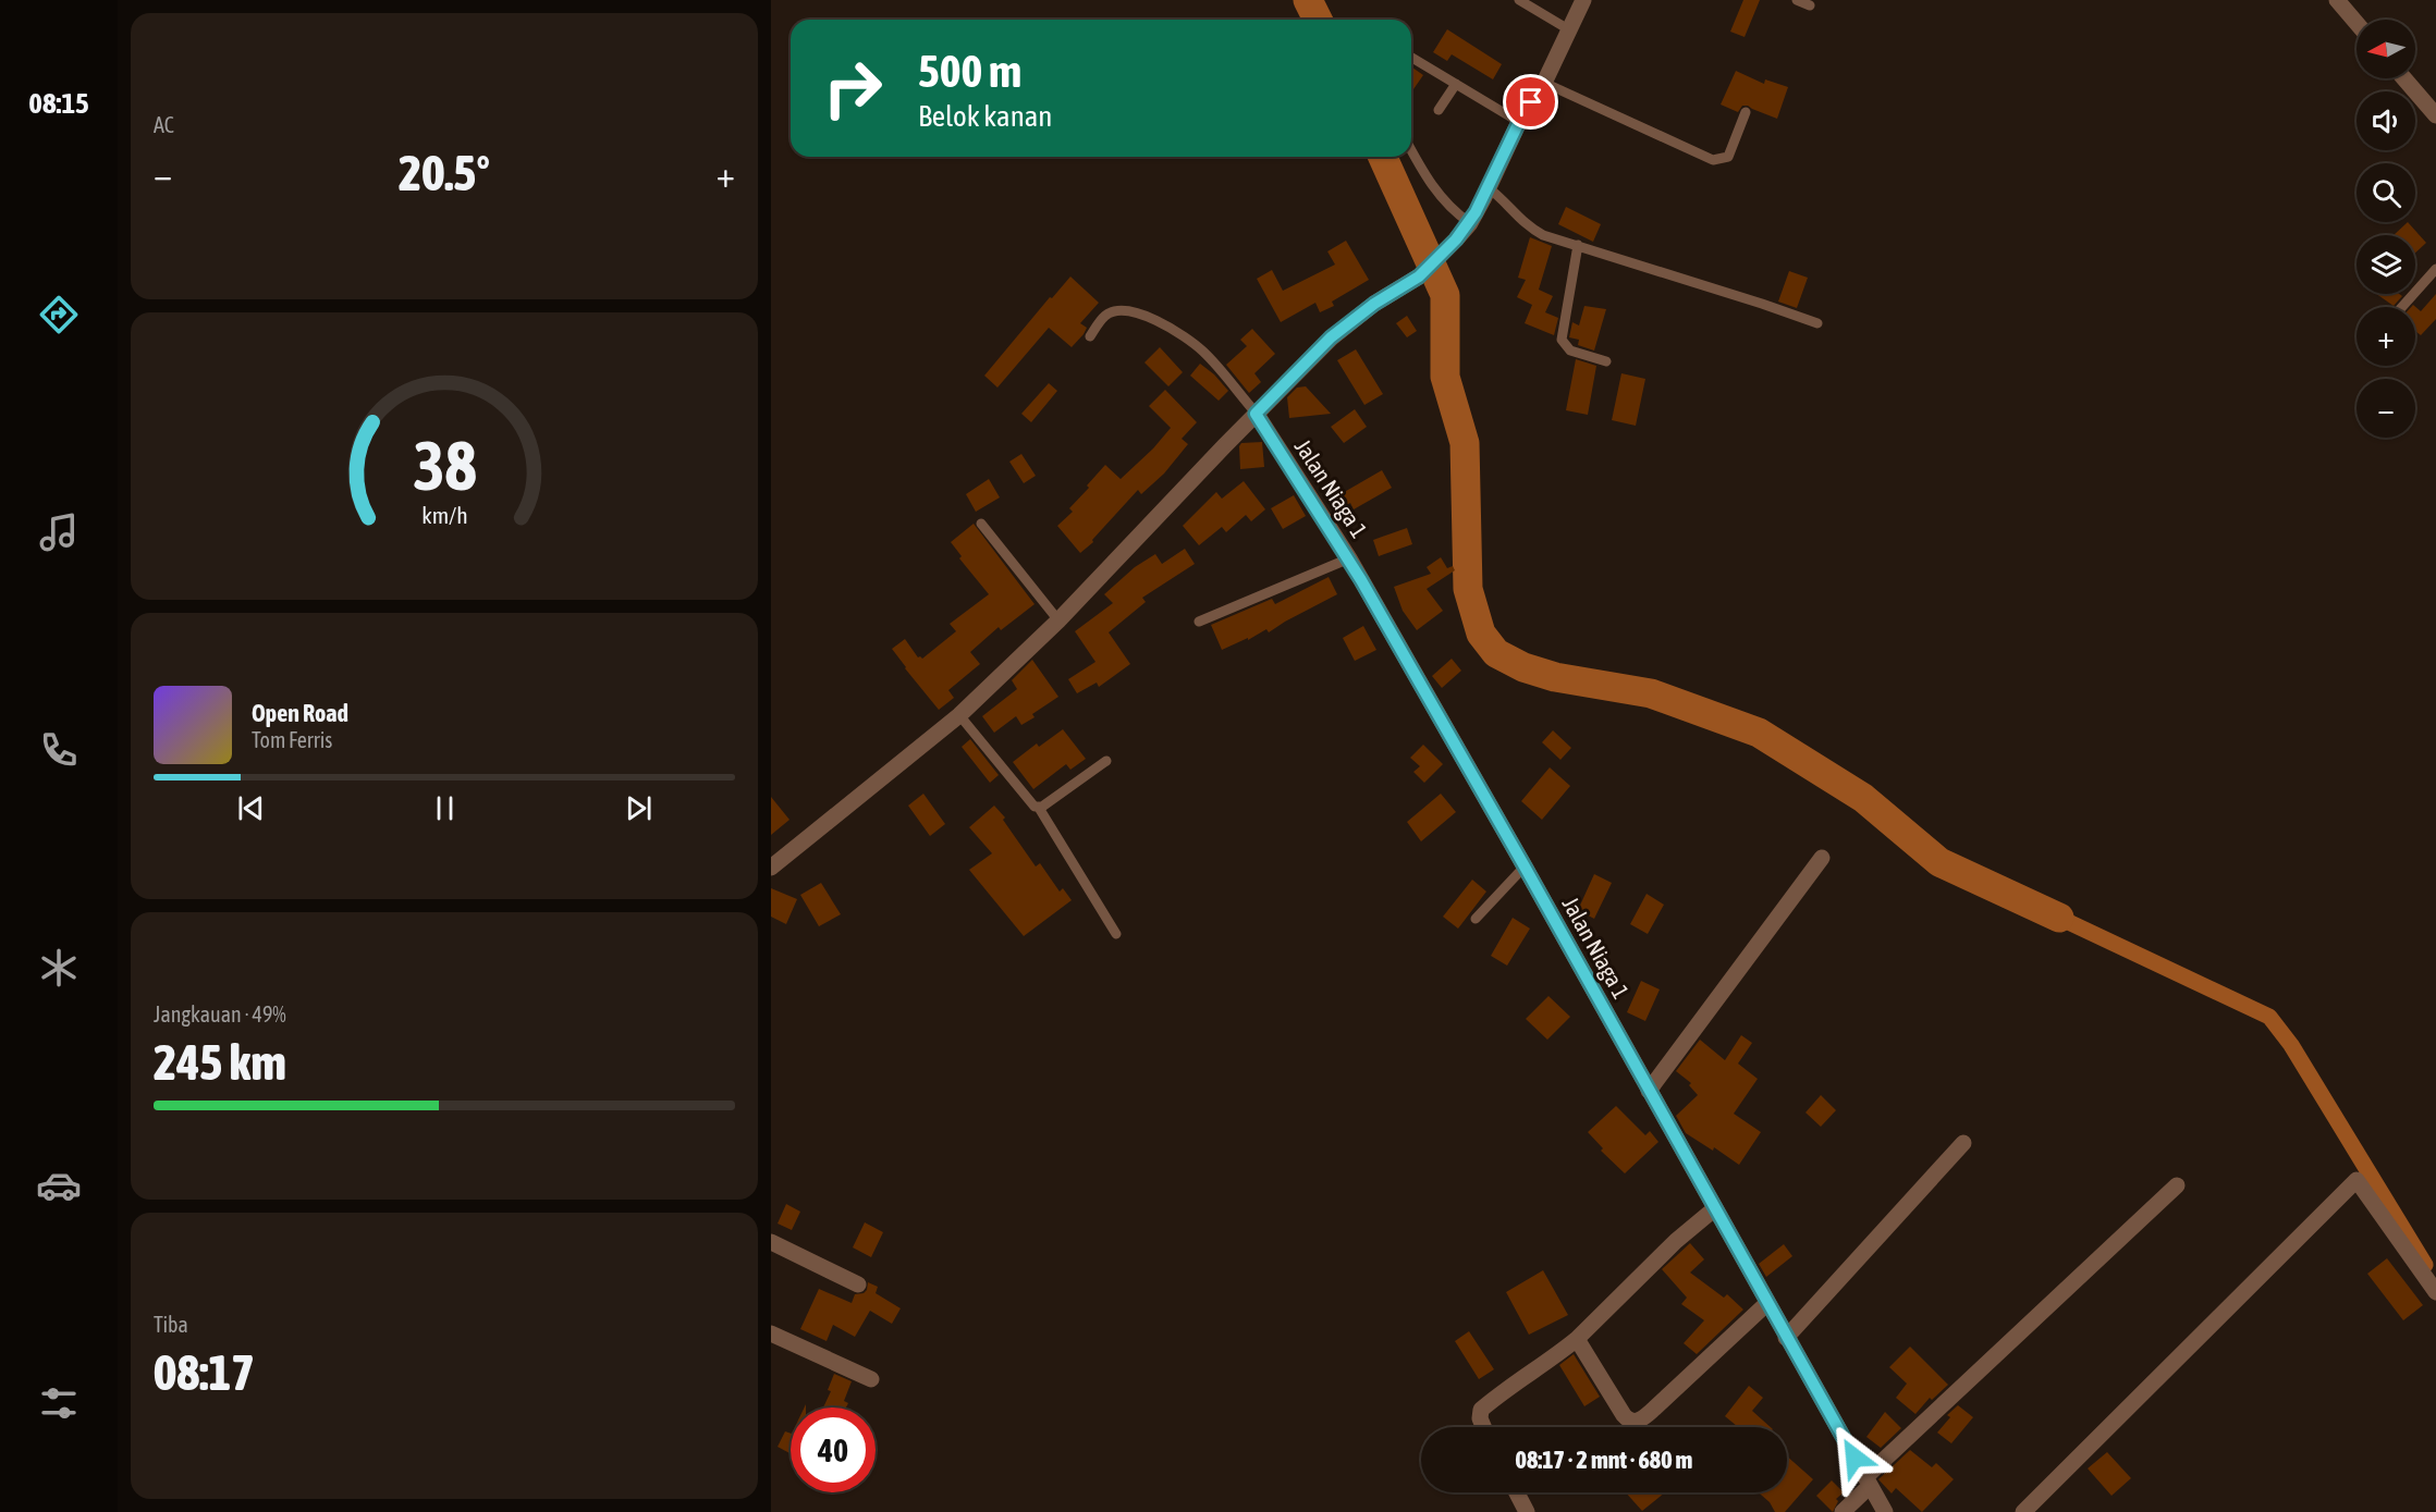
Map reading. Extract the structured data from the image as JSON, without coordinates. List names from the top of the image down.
{
  "streets": {
    "street": ["Jalan Niaga 1"]
  },
  "north": "left",
  "page": {
    "tabs": "08:15",
    "tile": [
      "AC",
      ["Jangkauan · 49%", "245 km"],
      ["Tiba", "08:17"]
    ],
    "map_buttons": ["+", "−"],
    "turn": ["500 m", "Belok kanan"],
    "heat": ["−", "20.5°", "+"],
    "song": ["Open Road", "Tom Ferris"],
    "limit": "40",
    "trip": "08:17 · 2 mnt · 680 m",
    "gauge": ["38", "km/h"]
  }
}
